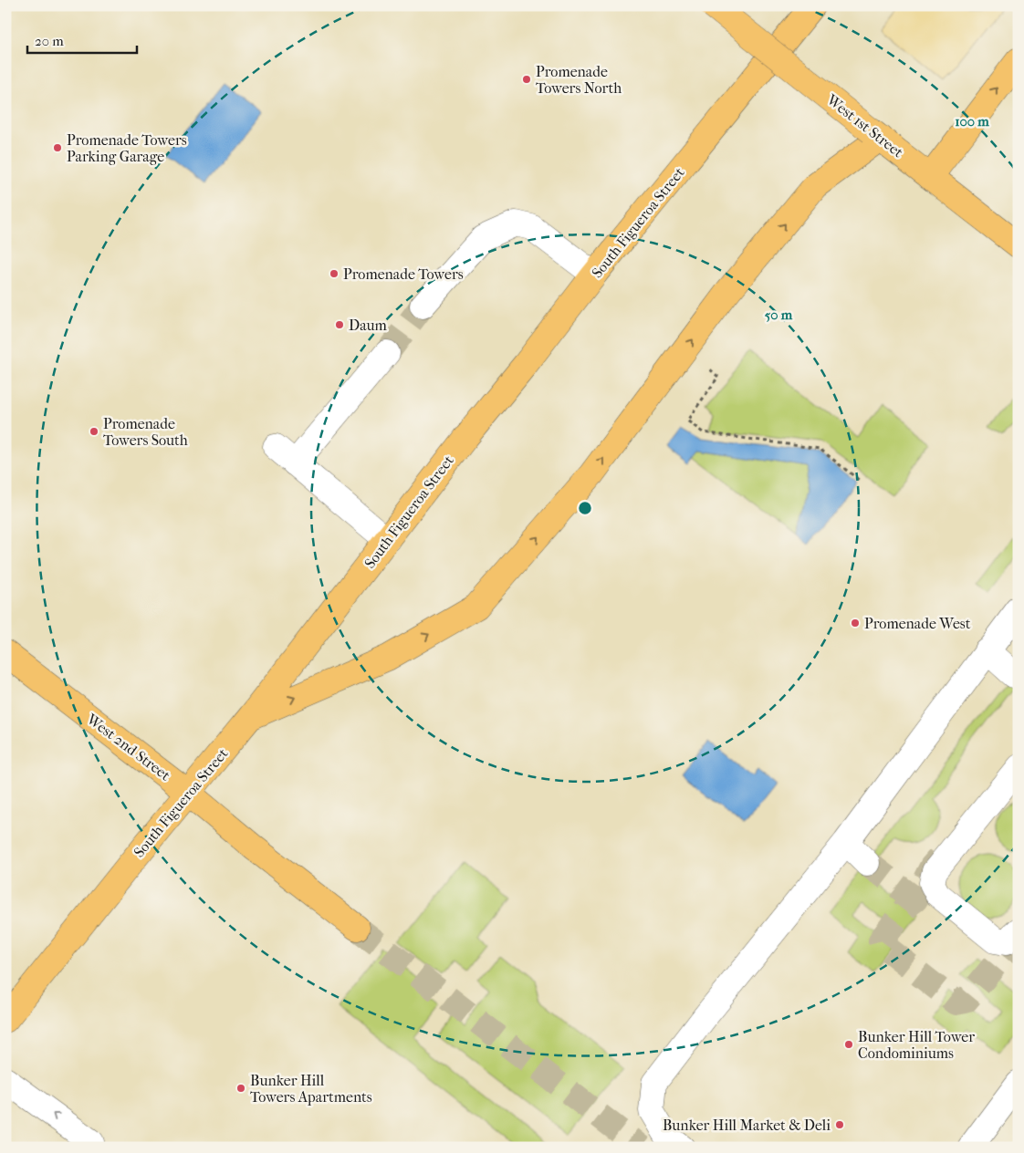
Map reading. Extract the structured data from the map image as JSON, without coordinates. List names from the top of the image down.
{
  "streets": {
    "main road": ["West 1st Street", "South Figueroa Street", "West 2nd Street"]
  },
  "crossings": [
    ["South Figueroa Street", "West 2nd Street"]
  ],
  "places": [
    "Promenade Towers North",
    "Promenade Towers Parking Garage",
    "Promenade Towers",
    "Daum",
    "Promenade Towers South",
    "Promenade West",
    "Bunker Hill Tower Condominiums",
    "Bunker Hill Towers Apartments",
    "Bunker Hill Market & Deli"
  ],
  "scale_bar": "20 m",
  "rings": ["100 m", "50 m"]
}
